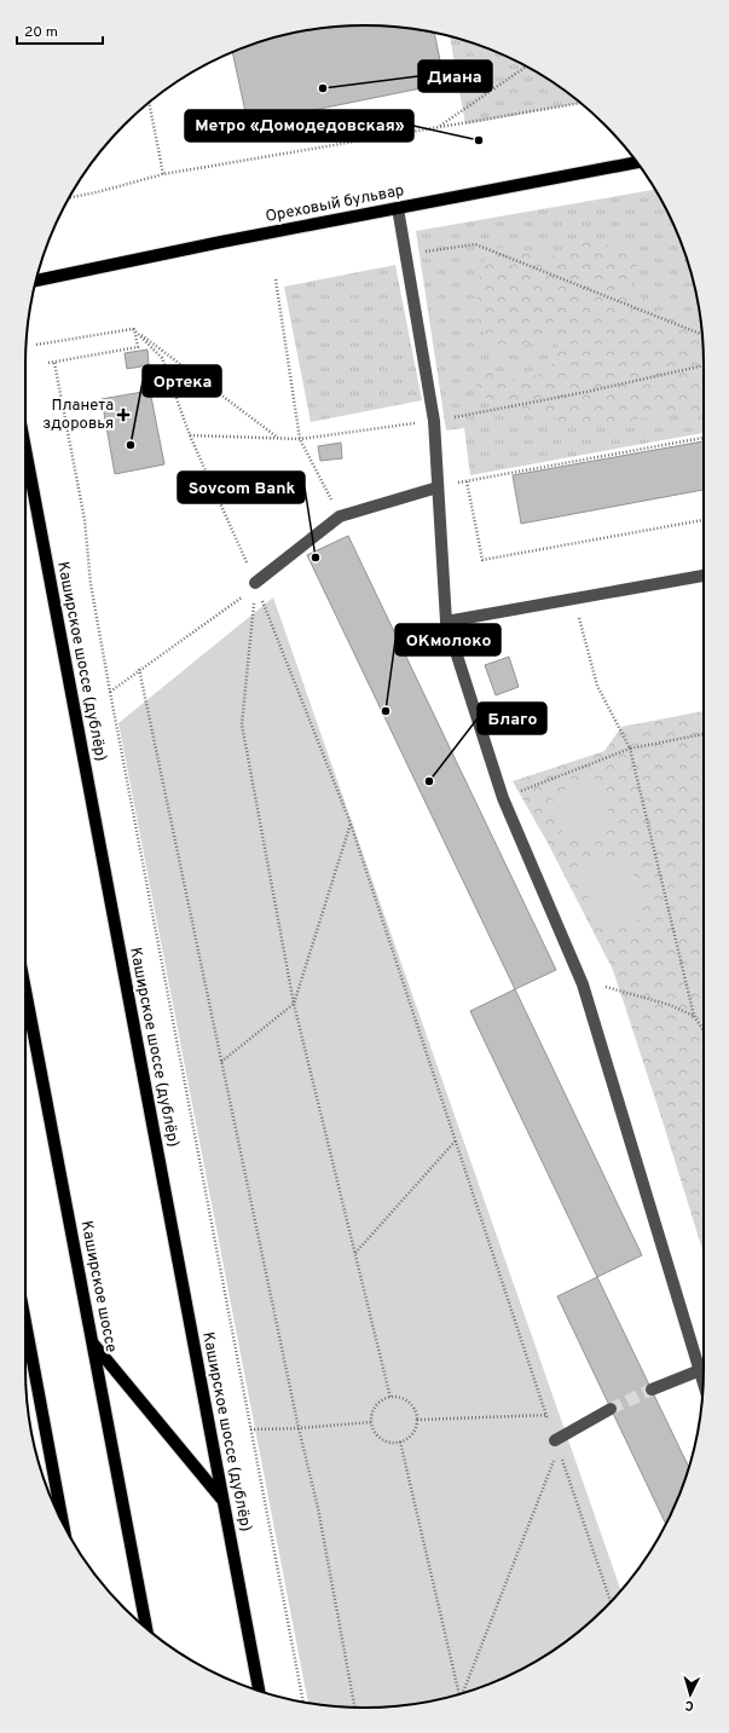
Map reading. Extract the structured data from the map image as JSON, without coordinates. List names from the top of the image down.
{
  "streets": {
    "main road": ["Ореховый бульвар", "Каширское шоссе (дублёр)", "Каширское шоссе"]
  },
  "places": {
    "other": [
      "Диана",
      "Метро «Домодедовская»",
      "Ортека",
      "Sovcom Bank",
      "ОКмолоко",
      "Благо"
    ],
    "health": ["Планета здоровья"]
  },
  "scale_bar": "20 m",
  "north": "bottom"
}
